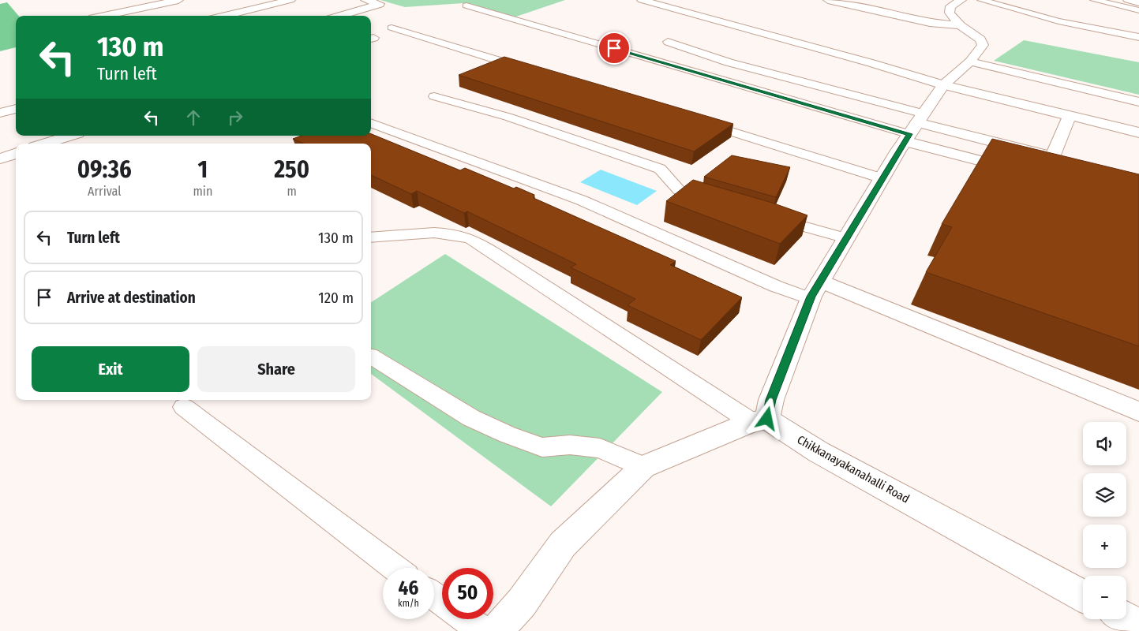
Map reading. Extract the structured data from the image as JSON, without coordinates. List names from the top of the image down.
{
  "streets": {
    "street": ["Chikkanayakanahalli Road"]
  },
  "page": {
    "turn": ["130 m", "Turn left"],
    "eta": [
      "09:36",
      "Arrival",
      "1",
      "min",
      "250",
      "m"
    ],
    "list": [
      {
        "name": "Turn left",
        "value": "130 m"
      },
      {
        "name": "Arrive at destination",
        "value": "120 m"
      }
    ],
    "buttons": ["Exit", "Share"],
    "map_buttons": ["+", "−"],
    "speed": "46 km/h",
    "limit": "50"
  }
}
